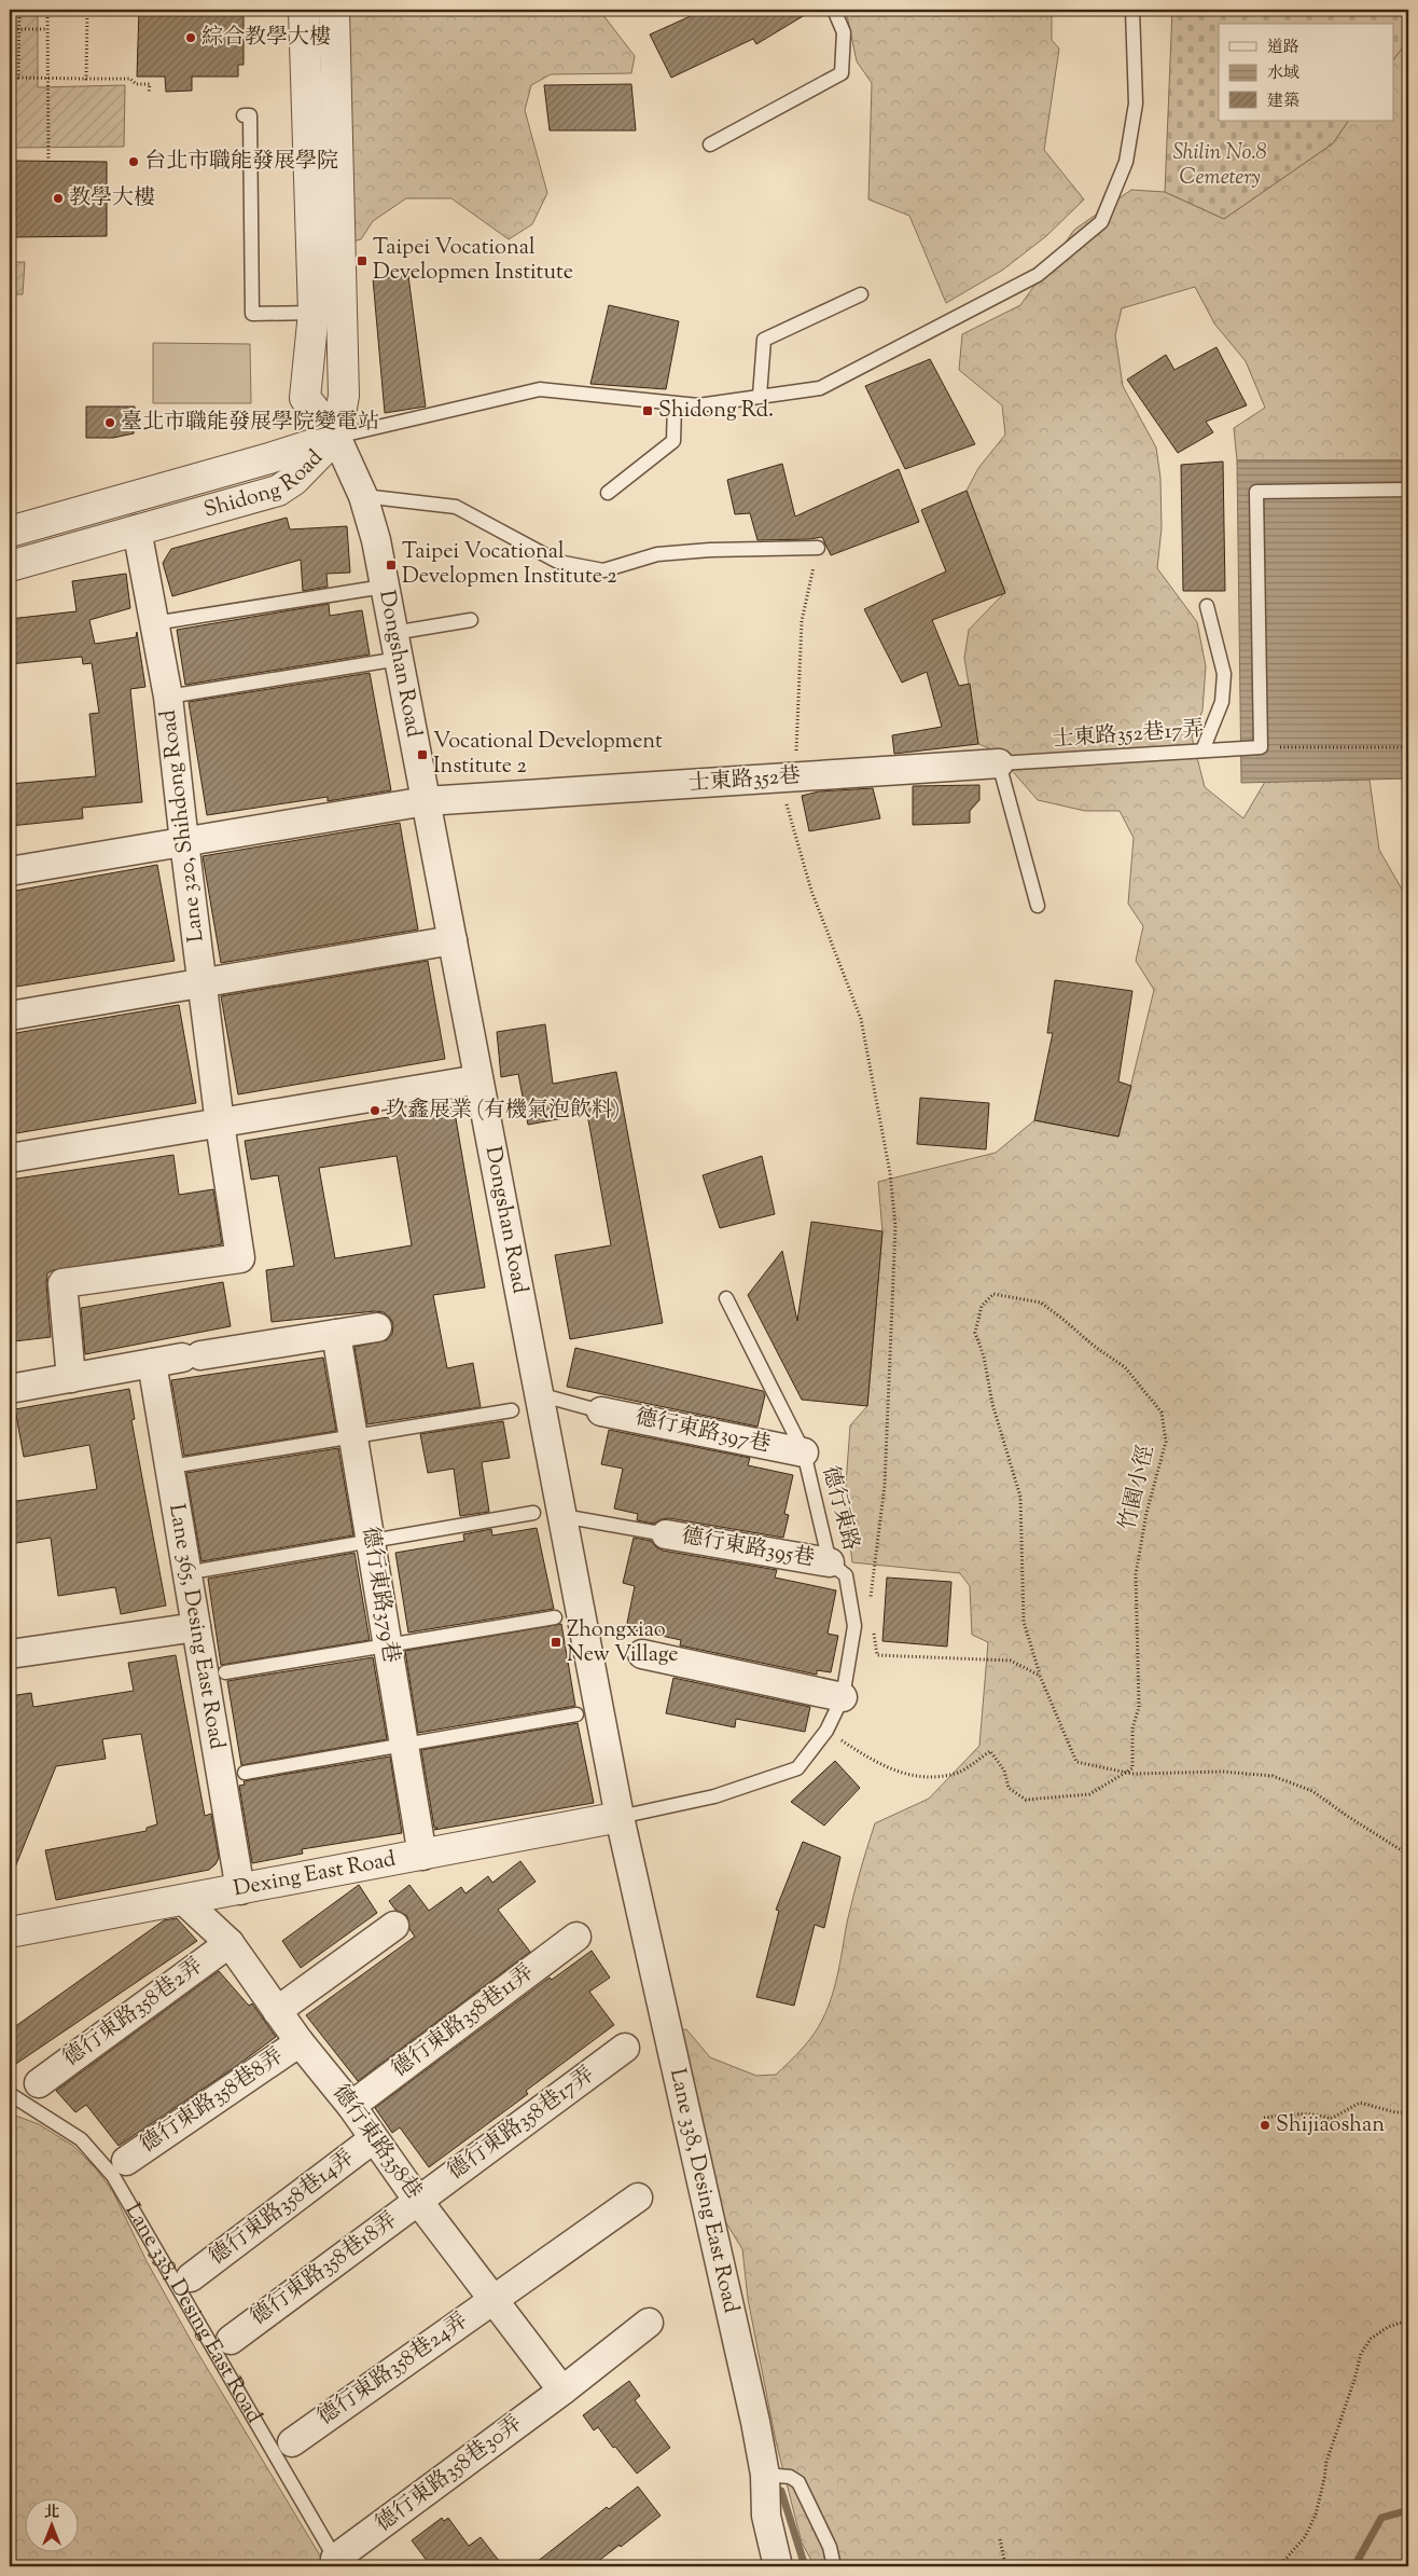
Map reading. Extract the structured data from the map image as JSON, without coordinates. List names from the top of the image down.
{
  "streets": {
    "street": [
      "Shidong Road",
      "Dongshan Road",
      "士東路352巷",
      "Lane 320, Shihdong Road",
      "德行東路397巷",
      "德行東路395巷",
      "德行東路379巷",
      "Lane 365, Desing East Road",
      "Dexing East Road",
      "德行東路358巷2弄",
      "德行東路358巷11弄",
      "德行東路358巷8弄",
      "德行東路358巷17弄",
      "德行東路358巷",
      "Lane 338, Desing East Road",
      "德行東路358巷14弄",
      "德行東路358巷18弄",
      "德行東路358巷24弄",
      "德行東路358巷30弄"
    ],
    "lane": ["士東路352巷17弄", "德行東路"],
    "path": ["竹園小徑"]
  },
  "crossings": [
    ["Shidong Road", "Dongshan Road"],
    ["Shidong Road", "Lane 320, Shihdong Road"],
    ["Dongshan Road", "士東路352巷"],
    ["Dongshan Road", "德行東路"],
    ["Dongshan Road", "Dexing East Road"],
    ["Dongshan Road", "Lane 338, Desing East Road"],
    ["士東路352巷17弄", "士東路352巷"],
    ["士東路352巷", "Lane 320, Shihdong Road"],
    ["德行東路397巷", "德行東路"],
    ["德行東路", "德行東路395巷"],
    ["德行東路", "Dexing East Road"],
    ["德行東路", "Lane 338, Desing East Road"],
    ["德行東路379巷", "Dexing East Road"],
    ["Lane 365, Desing East Road", "Dexing East Road"],
    ["Dexing East Road", "德行東路358巷"],
    ["Dexing East Road", "Lane 338, Desing East Road"],
    ["德行東路358巷2弄", "德行東路358巷"],
    ["德行東路358巷11弄", "德行東路358巷"],
    ["德行東路358巷8弄", "德行東路358巷"],
    ["德行東路358巷17弄", "德行東路358巷"],
    ["德行東路358巷17弄", "德行東路358巷18弄"],
    ["德行東路358巷", "德行東路358巷14弄"],
    ["德行東路358巷", "德行東路358巷18弄"],
    ["德行東路358巷", "德行東路358巷24弄"],
    ["德行東路358巷", "德行東路358巷30弄"],
    ["Lane 338, Desing East Road", "德行東路358巷30弄"]
  ],
  "parks": ["Shilin No.8 Cemetery"],
  "places": {
    "other": [
      "綜合教學大樓",
      "台北市職能發展學院",
      "教學大樓",
      "臺北市職能發展學院變電站",
      "玖鑫展業 (有機氣泡飲料)",
      "Shijiaoshan"
    ],
    "transit": [
      "Taipei Vocational Developmen Institute",
      "Shidong Rd.",
      "Taipei Vocational Developmen Institute 2",
      "Vocational Development Institute 2",
      "Zhongxiao New Village"
    ]
  },
  "legend": ["道路", "水域", "建築"],
  "north": "top"
}
